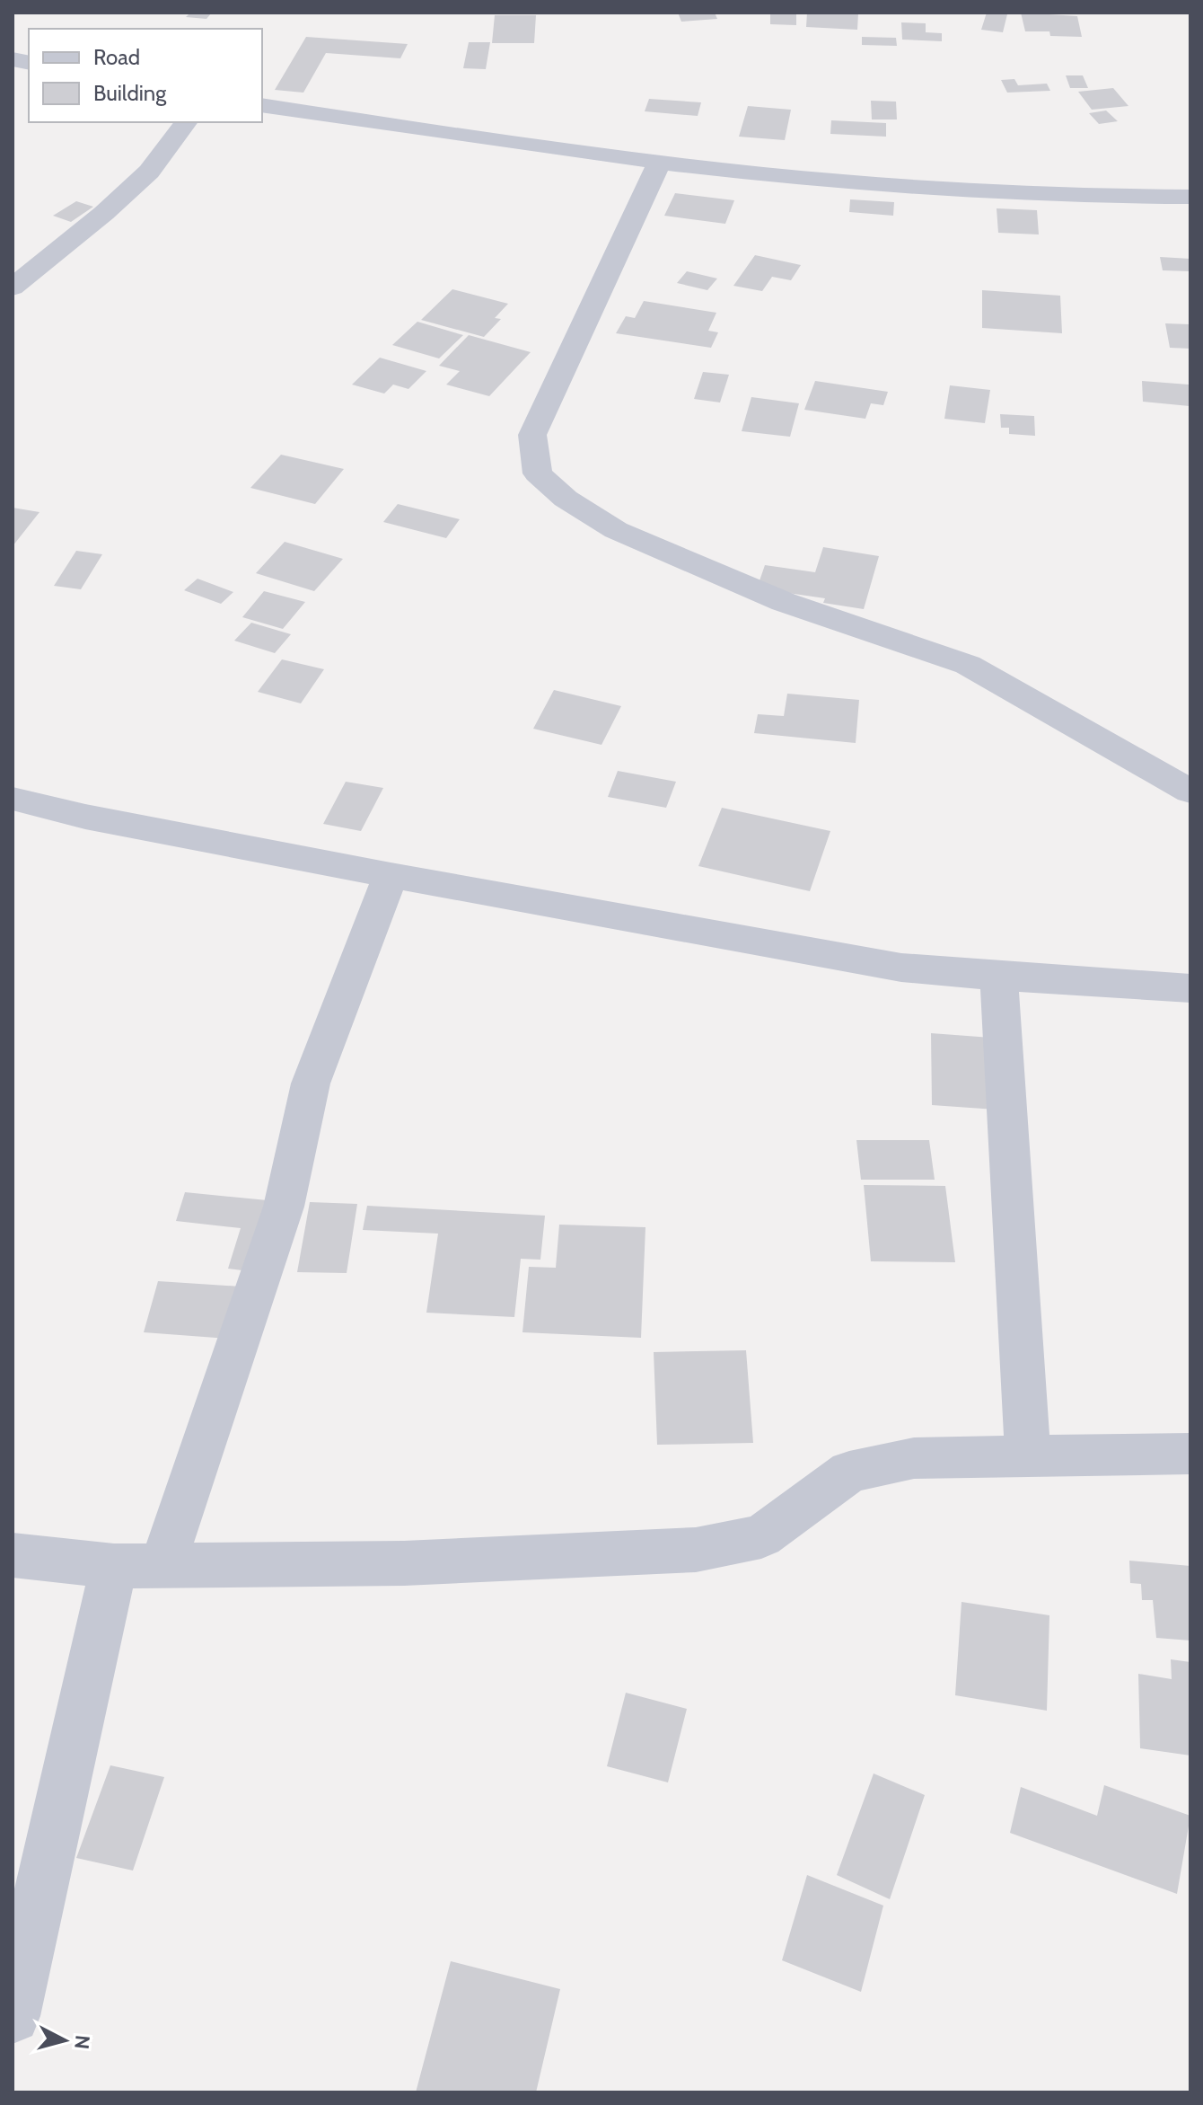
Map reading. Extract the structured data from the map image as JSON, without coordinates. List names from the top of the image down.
{
  "legend": ["Road", "Building"],
  "north": "right"
}
